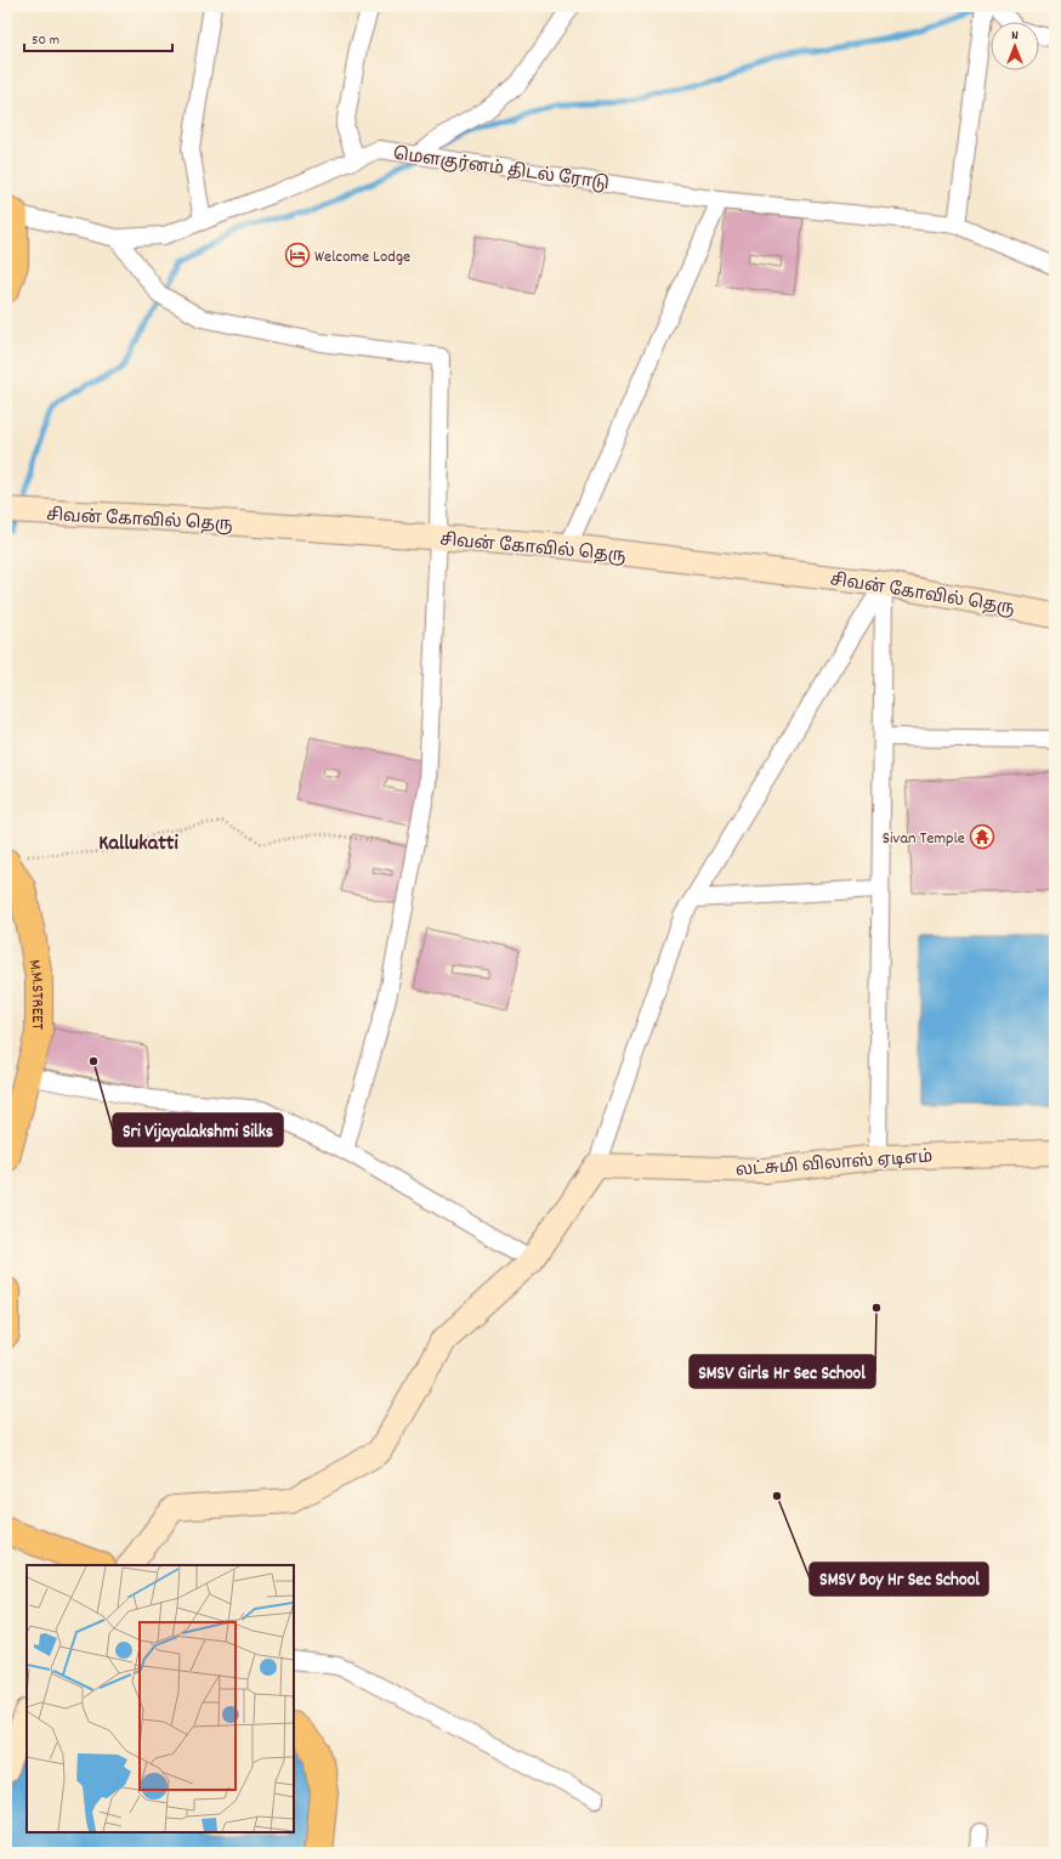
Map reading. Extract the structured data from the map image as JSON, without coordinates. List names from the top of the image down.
{
  "streets": {
    "main road": ["M.M.STREET"],
    "street": ["மௌகுர்னம் திடல் ரோடு", "சிவன் கோவில் தெரு", "லட்சுமி விலாஸ் ஏடிஎம்"]
  },
  "districts": ["Kallukatti"],
  "places": {
    "hotel": ["Welcome Lodge"],
    "temple": ["Sivan Temple"],
    "other": ["Sri Vijayalakshmi Silks", "SMSV Girls Hr Sec School", "SMSV Boy Hr Sec School"]
  },
  "scale_bar": "50 m",
  "north": "top"
}
